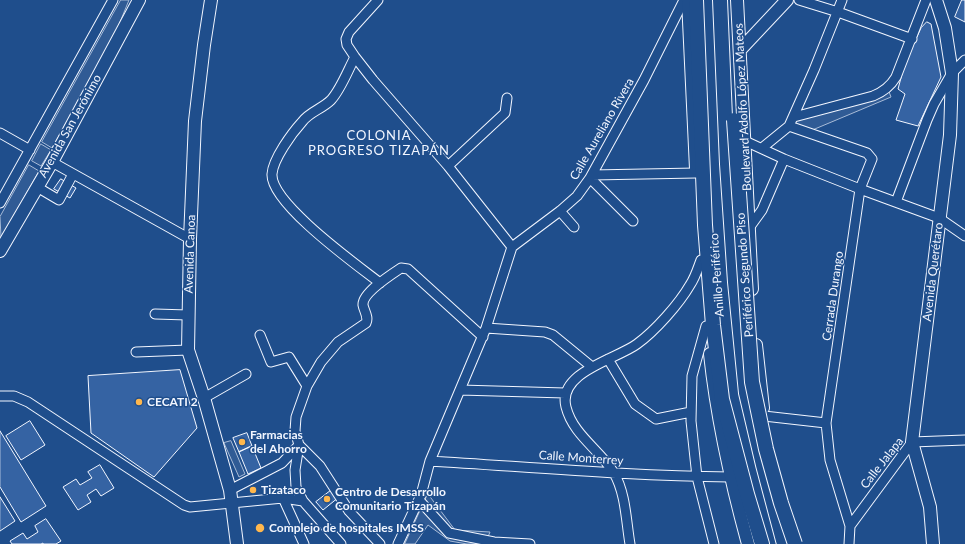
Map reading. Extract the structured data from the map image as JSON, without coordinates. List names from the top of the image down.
{
  "streets": {
    "highway": ["Anillo Periférico", "Periférico Segundo Piso"],
    "main road": [
      "Boulevard Adolfo López Mateos",
      "Avenida San Jerónimo",
      "Avenida Canoa",
      "Avenida Querétaro"
    ],
    "street": [
      "Calle Aureliano Rivera",
      "Cerrada Durango",
      "Calle Monterrey",
      "Calle Jalapa"
    ]
  },
  "crossings": [
    ["Avenida Querétaro", "Calle Jalapa"],
    ["Cerrada Durango", "Calle Jalapa"]
  ],
  "districts": ["COLONIA PROGRESO TIZAPÁN"],
  "places": [
    "CECATI 2",
    "Farmacias del Ahorro",
    "Tizataco",
    "Centro de Desarrollo Comunitario Tizapán",
    "Complejo de hospitales IMSS"
  ]
}
